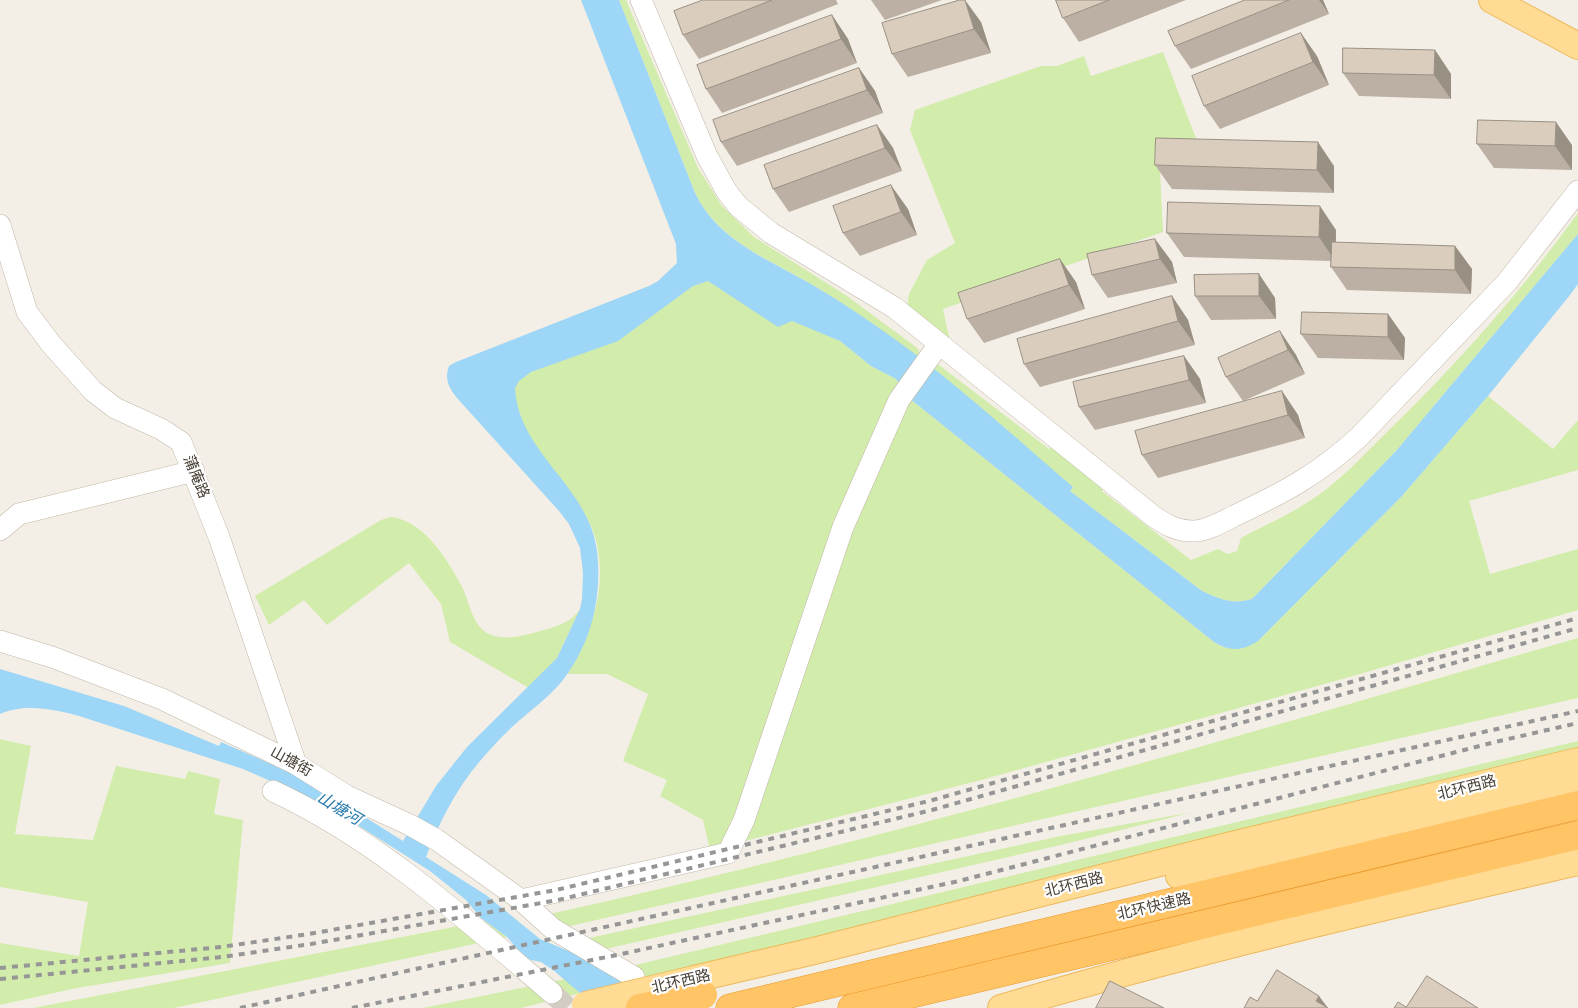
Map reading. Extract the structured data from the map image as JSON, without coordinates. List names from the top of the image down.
{
  "streets": {
    "highway": ["北环快速路"],
    "main road": ["北环西路"],
    "street": ["蒲庵路", "山塘街"]
  },
  "crossings": [
    ["蒲庵路", "山塘街"]
  ],
  "water": ["山塘河"]
}
